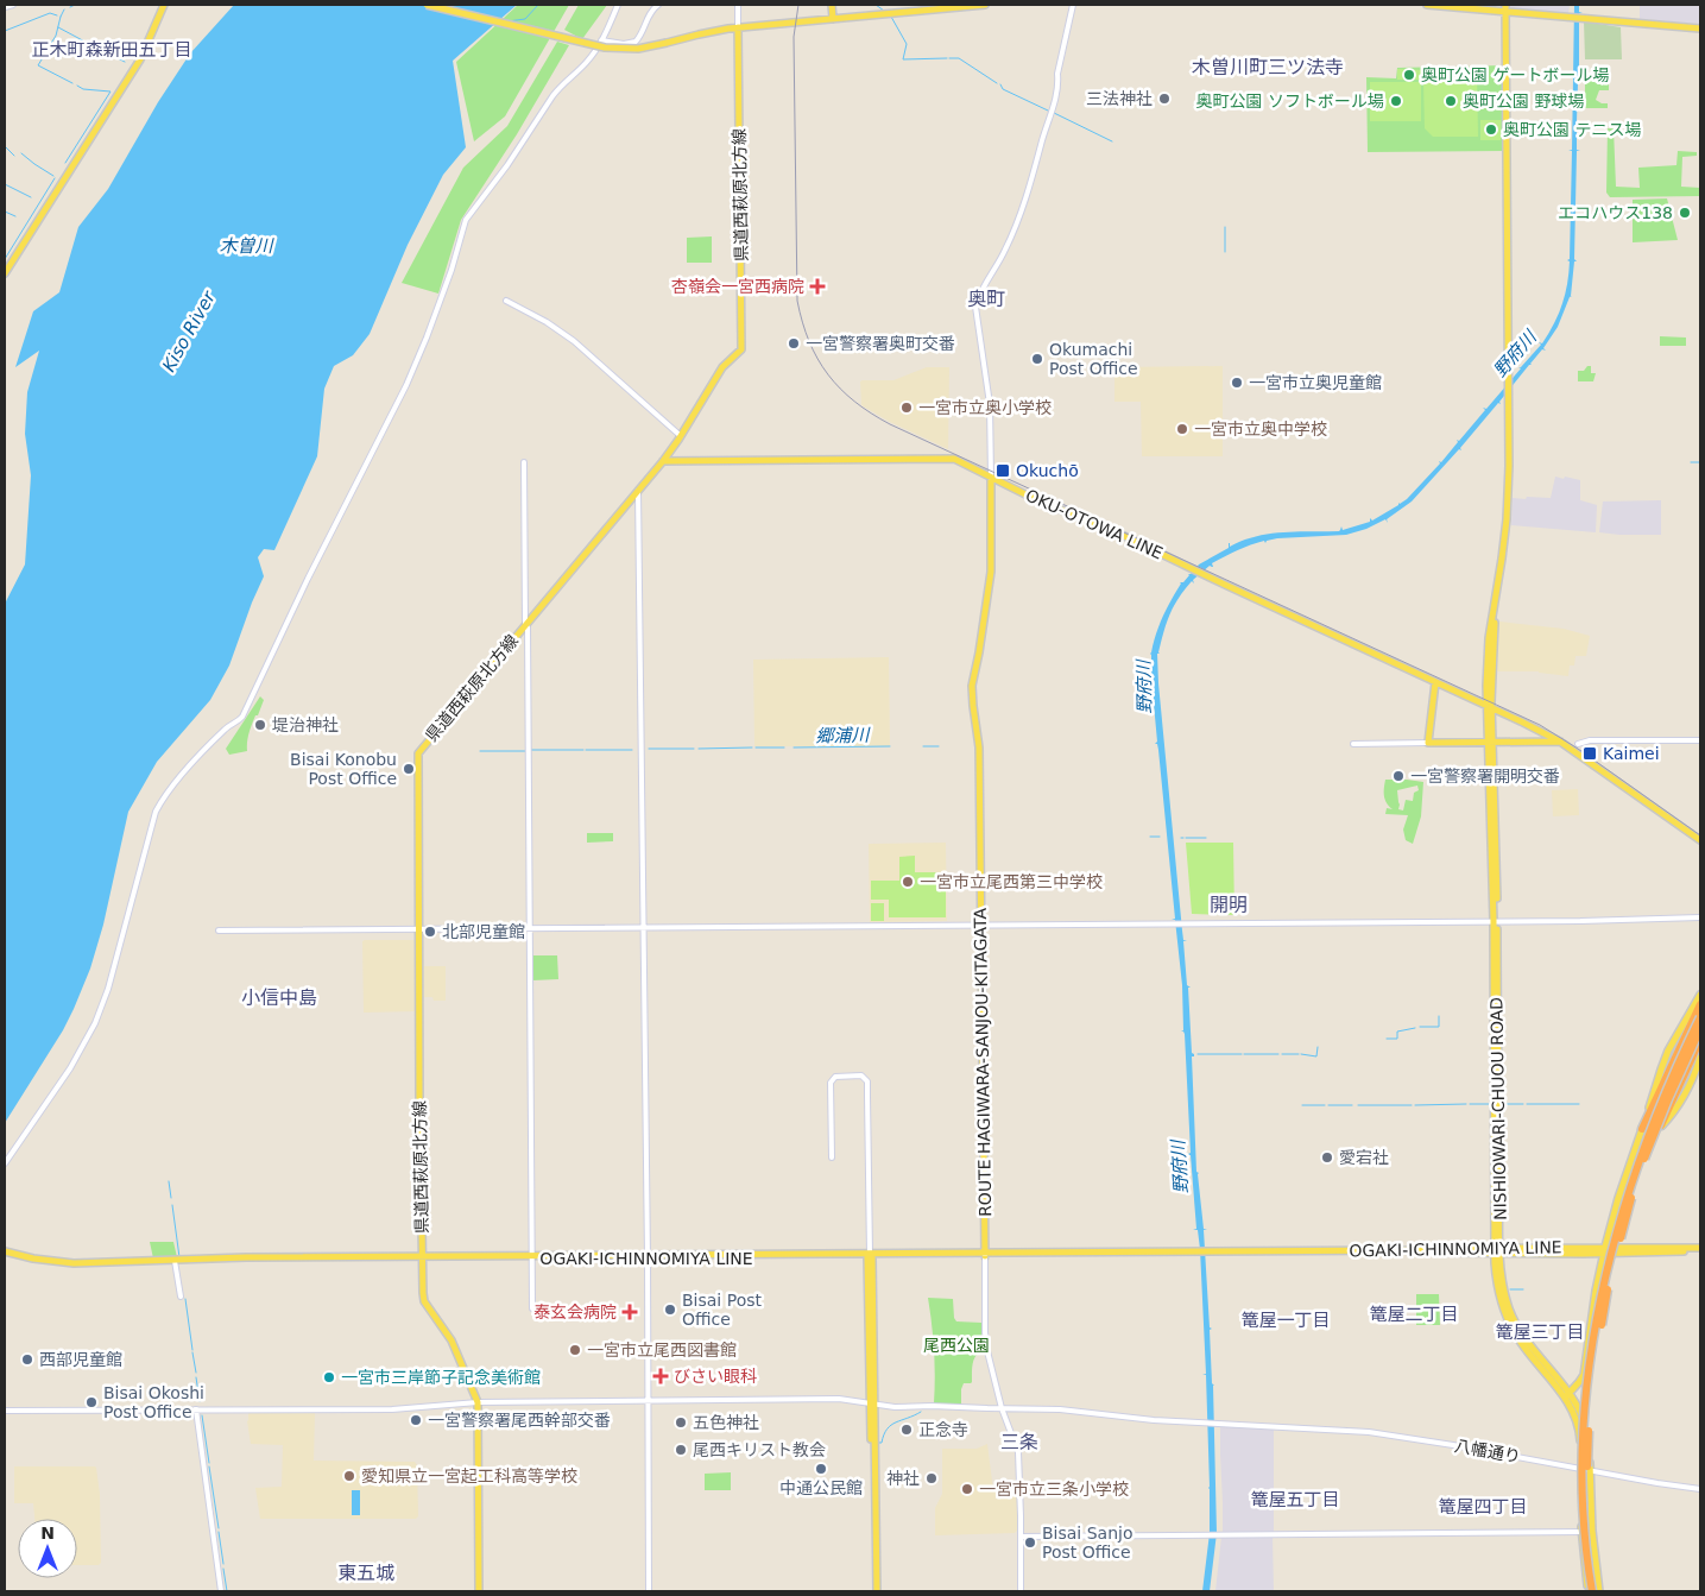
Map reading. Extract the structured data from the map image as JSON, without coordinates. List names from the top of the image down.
{
  "streets": {
    "main road": [
      "県道西萩原北方線",
      "OKU-OTOWA LINE",
      "ROUTE HAGIWARA-SANJOU-KITAGATA",
      "NISHIOWARI-CHUOU ROAD",
      "OGAKI-ICHINNOMIYA LINE"
    ],
    "street": ["八幡通り"]
  },
  "crossings": [
    ["県道西萩原北方線", "OKU-OTOWA LINE"],
    ["県道西萩原北方線", "OGAKI-ICHINNOMIYA LINE"],
    ["県道西萩原北方線", "八幡通り"],
    ["OKU-OTOWA LINE", "ROUTE HAGIWARA-SANJOU-KITAGATA"],
    ["OKU-OTOWA LINE", "NISHIOWARI-CHUOU ROAD"],
    ["ROUTE HAGIWARA-SANJOU-KITAGATA", "OGAKI-ICHINNOMIYA LINE"],
    ["NISHIOWARI-CHUOU ROAD", "OGAKI-ICHINNOMIYA LINE"],
    ["NISHIOWARI-CHUOU ROAD", "八幡通り"]
  ],
  "districts": [
    "正木町森新田五丁目",
    "木曽川町三ツ法寺",
    "奥町",
    "開明",
    "小信中島",
    "篭屋二丁目",
    "篭屋一丁目",
    "篭屋三丁目",
    "三条",
    "篭屋五丁目",
    "篭屋四丁目",
    "東五城"
  ],
  "water": [
    "木曽川",
    "Kiso River",
    "野府川",
    "郷浦川"
  ],
  "parks": ["尾西公園"],
  "places": {
    "other": [
      "奥町公園 ゲートボール場",
      "三法神社",
      "奥町公園 ソフトボール場",
      "奥町公園 野球場",
      "奥町公園 テニス場",
      "エコハウス138",
      "一宮警察署奥町交番",
      "Okumachi Post Office",
      "一宮市立奥児童館",
      "一宮市立奥小学校",
      "一宮市立奥中学校",
      "堤治神社",
      "Bisai Konobu Post Office",
      "一宮警察署開明交番",
      "一宮市立尾西第三中学校",
      "北部児童館",
      "愛宕社",
      "Bisai Post Office",
      "一宮市立尾西図書館",
      "西部児童館",
      "一宮市三岸節子記念美術館",
      "Bisai Okoshi Post Office",
      "一宮警察署尾西幹部交番",
      "五色神社",
      "正念寺",
      "尾西キリスト教会",
      "中通公民館",
      "愛知県立一宮起工科高等学校",
      "神社",
      "一宮市立三条小学校",
      "Bisai Sanjo Post Office"
    ],
    "health": ["杏嶺会一宮西病院", "泰玄会病院", "びさい眼科"],
    "transit": ["Okuchō", "Kaimei"]
  },
  "north": "top"
}
